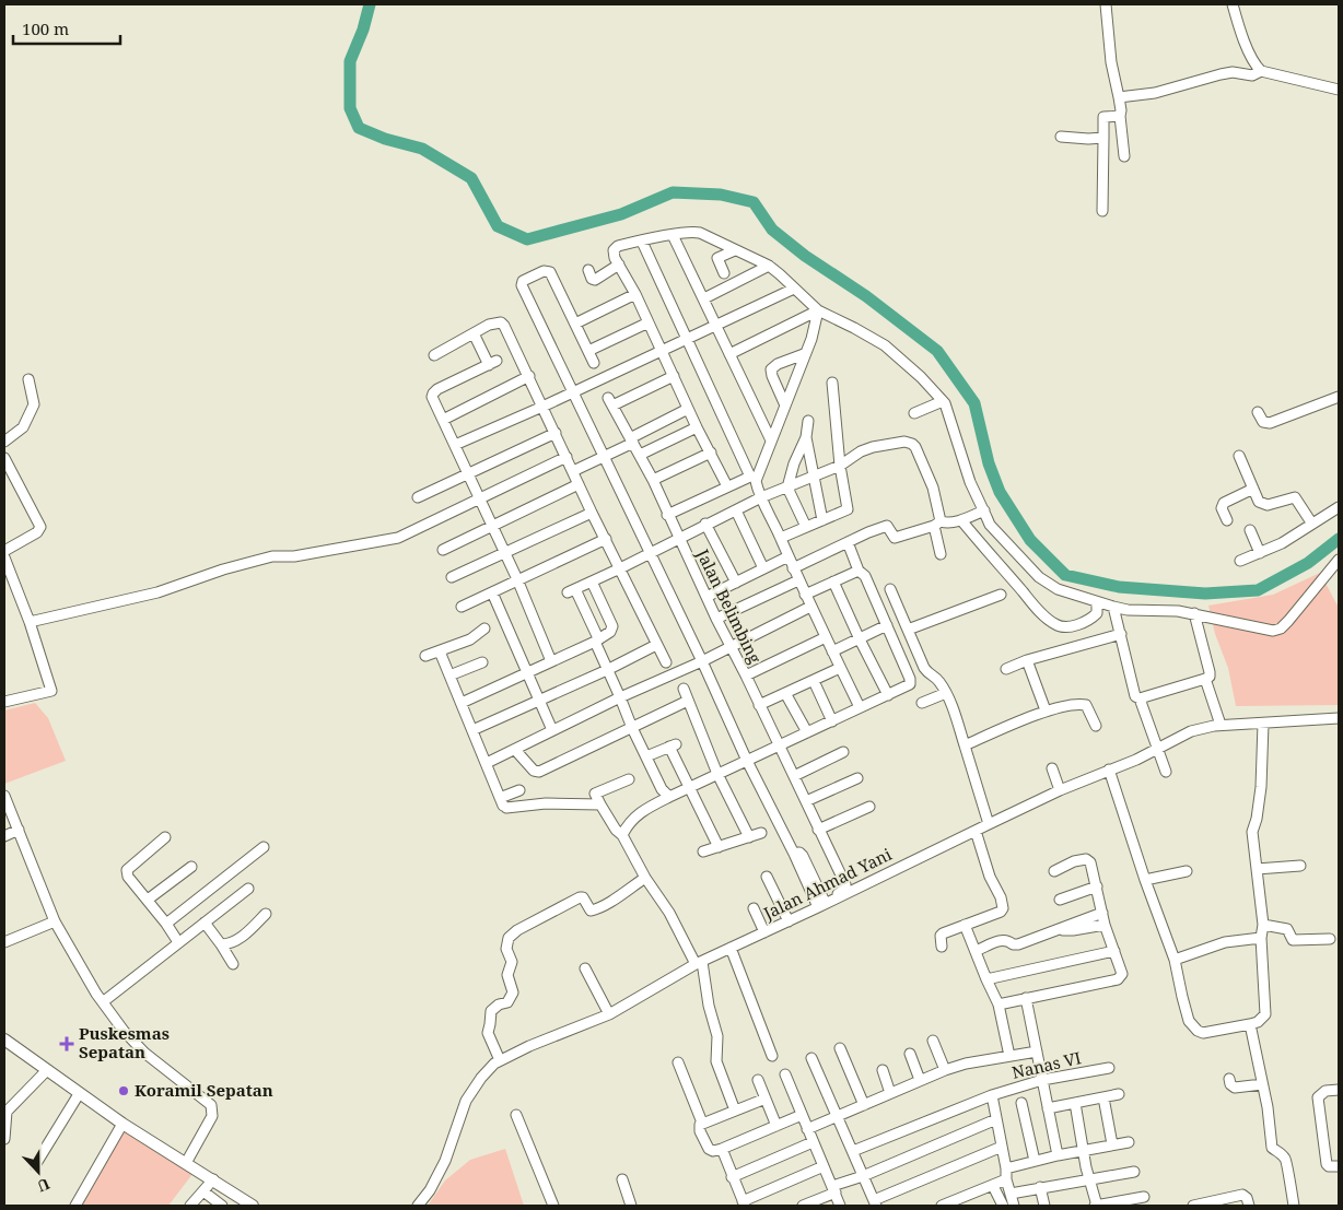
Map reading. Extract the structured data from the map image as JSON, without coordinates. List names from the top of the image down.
{
  "streets": {
    "street": ["Jalan Belimbing", "Jalan Ahmad Yani", "Nanas VI"]
  },
  "crossings": [
    ["Jalan Belimbing", "Jalan Ahmad Yani"]
  ],
  "places": {
    "health": ["Puskesmas Sepatan"],
    "other": ["Koramil Sepatan"]
  },
  "scale_bar": "100 m",
  "north": "bottom"
}
